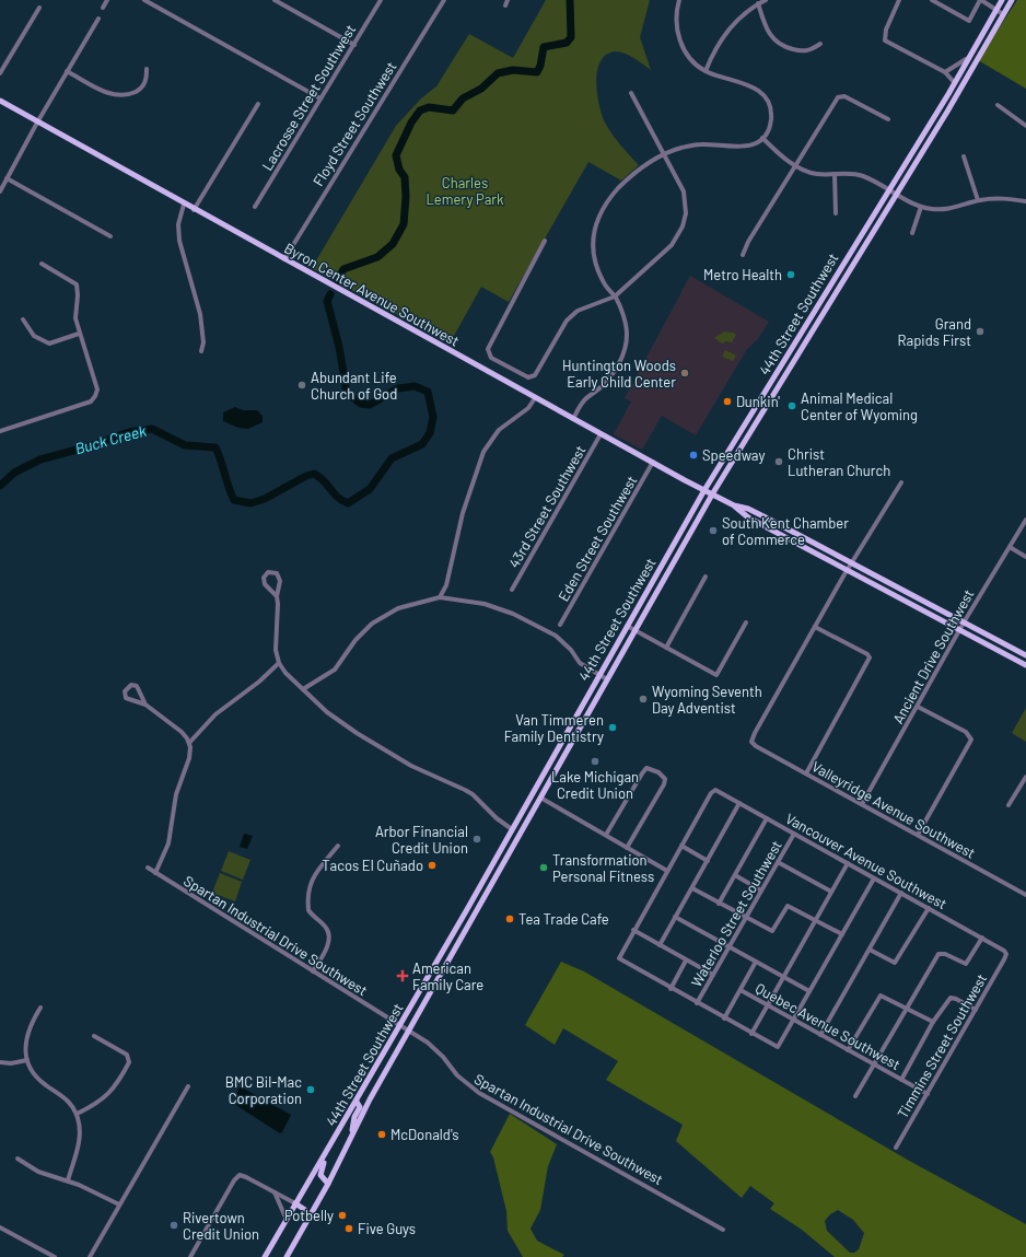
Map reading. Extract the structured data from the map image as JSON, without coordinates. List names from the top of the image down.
{
  "streets": {
    "main road": ["Byron Center Avenue Southwest", "44th Street Southwest"],
    "street": [
      "Lacrosse Street Southwest",
      "Floyd Street Southwest",
      "43rd Street Southwest",
      "Eden Street Southwest",
      "Ancient Drive Southwest",
      "Valleyridge Avenue Southwest",
      "Vancouver Avenue Southwest",
      "Waterloo Street Southwest",
      "Spartan Industrial Drive Southwest",
      "Quebec Avenue Southwest",
      "Timmins Street Southwest"
    ]
  },
  "crossings": [
    ["Floyd Street Southwest", "Byron Center Avenue Southwest"],
    ["Byron Center Avenue Southwest", "44th Street Southwest"],
    ["Byron Center Avenue Southwest", "43rd Street Southwest"],
    ["Byron Center Avenue Southwest", "Eden Street Southwest"],
    ["Byron Center Avenue Southwest", "Ancient Drive Southwest"],
    ["44th Street Southwest", "Spartan Industrial Drive Southwest"],
    ["Ancient Drive Southwest", "Valleyridge Avenue Southwest"],
    ["Vancouver Avenue Southwest", "Waterloo Street Southwest"],
    ["Vancouver Avenue Southwest", "Timmins Street Southwest"],
    ["Quebec Avenue Southwest", "Timmins Street Southwest"]
  ],
  "water": ["Buck Creek"],
  "parks": ["Charles Lemery Park"],
  "places": {
    "other": [
      "Metro Health",
      "Grand Rapids First",
      "Huntington Woods Early Child Center",
      "Abundant Life Church of God",
      "Dunkin'",
      "Animal Medical Center of Wyoming",
      "Speedway",
      "Christ Lutheran Church",
      "South Kent Chamber of Commerce",
      "Wyoming Seventh Day Adventist",
      "Van Timmeren Family Dentistry",
      "Lake Michigan Credit Union",
      "Arbor Financial Credit Union",
      "Tacos El Cuñado",
      "Transformation Personal Fitness",
      "Tea Trade Cafe",
      "BMC Bil-Mac Corporation",
      "McDonald's",
      "Potbelly",
      "Rivertown Credit Union",
      "Five Guys"
    ],
    "health": ["American Family Care"]
  }
}
